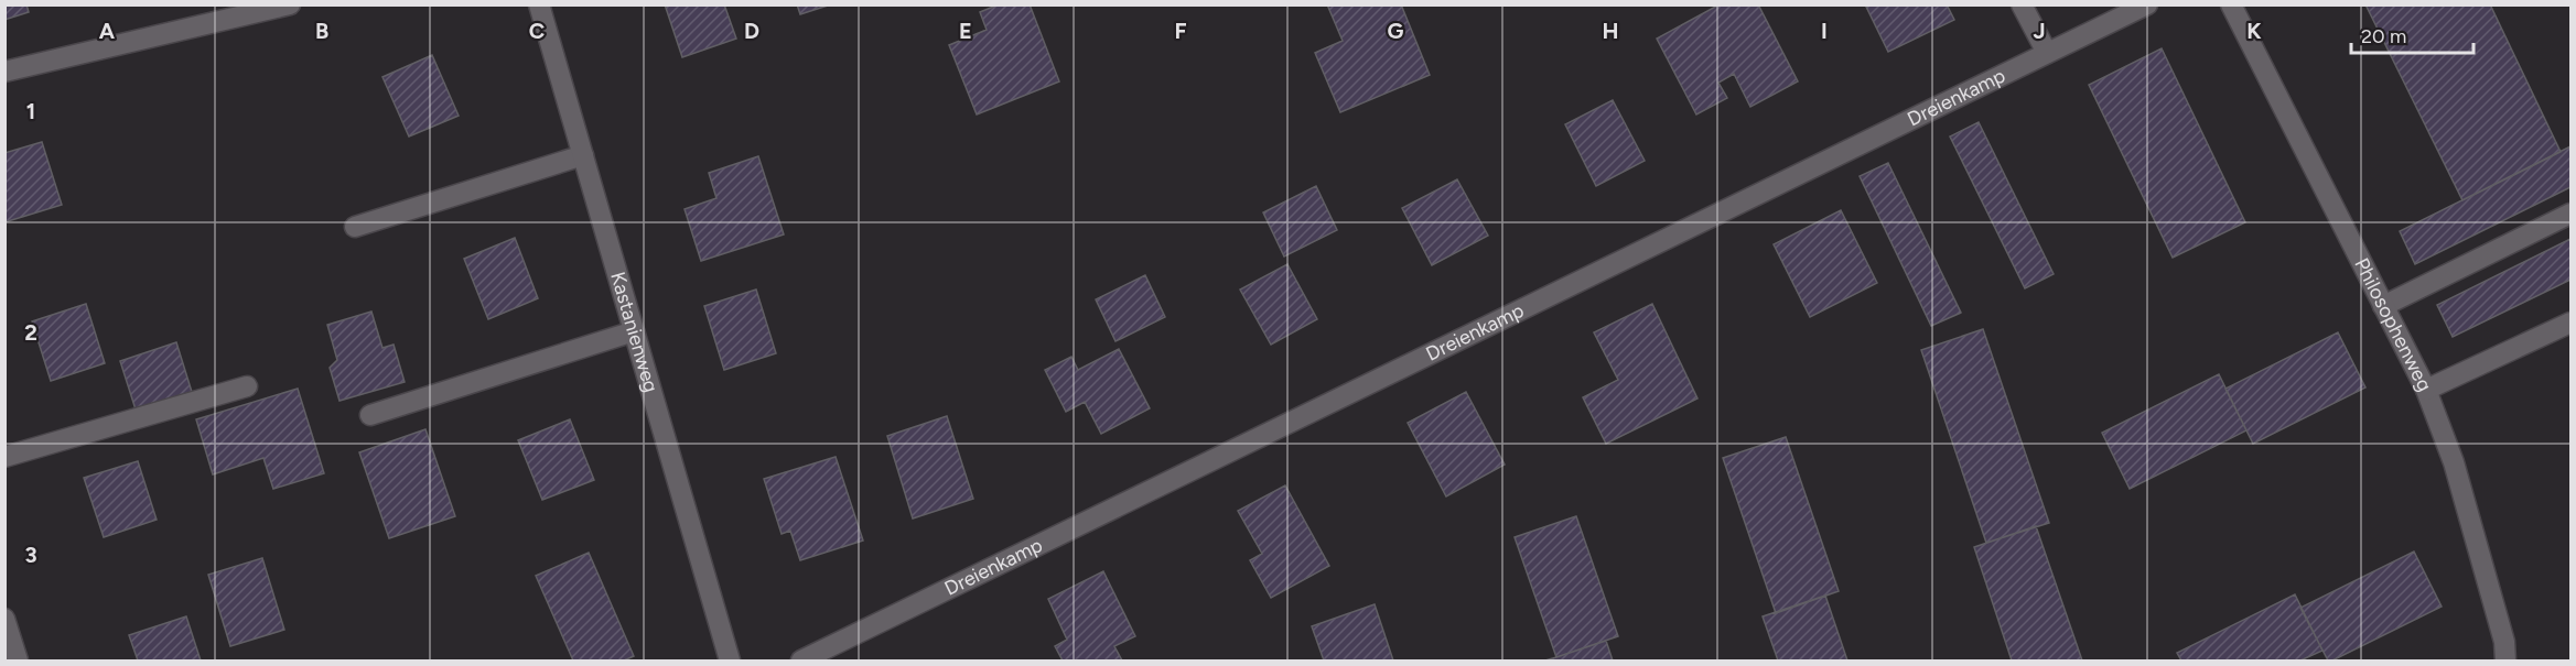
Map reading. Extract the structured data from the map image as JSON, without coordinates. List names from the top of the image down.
{
  "streets": {
    "street": ["Dreienkamp", "Philosophenweg", "Kastanienweg"]
  },
  "scale_bar": "20 m",
  "grid": {
    "columns": [
      "A",
      "B",
      "C",
      "D",
      "E",
      "F",
      "G",
      "H",
      "I",
      "J",
      "K"
    ],
    "rows": ["1", "2", "3"]
  }
}
